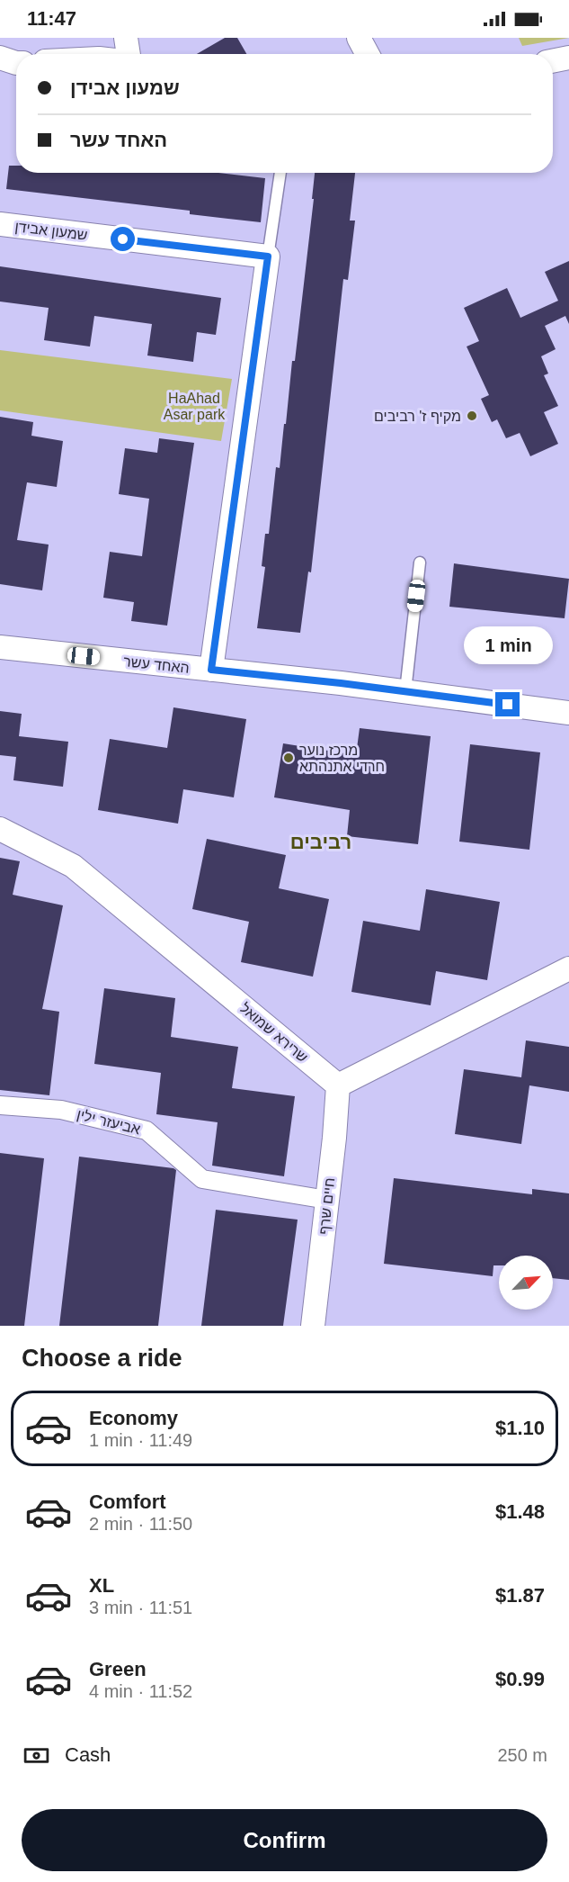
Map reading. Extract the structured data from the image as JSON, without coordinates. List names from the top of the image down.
{
  "streets": {
    "street": [
      "שמעון אבידן",
      "האחד עשר",
      "שרירא שמואל",
      "אביעזר ילין",
      "חיים שרף"
    ]
  },
  "crossings": [
    ["שרירא שמואל", "חיים שרף"],
    ["אביעזר ילין", "חיים שרף"]
  ],
  "districts": ["רביבים"],
  "parks": ["HaAhad Asar park"],
  "places": ["מקיף ז' רביבים", "מרכז נוער חרדי אתנהתא"],
  "north": "top right",
  "page": {
    "status": "11:47",
    "banner": ["שמעון אבידן", "האחד עשר"],
    "bubble": "1 min",
    "heading": "Choose a ride",
    "list": [
      {
        "name": "Economy",
        "note": "1 min · 11:49",
        "value": "$1.10"
      },
      {
        "name": "Comfort",
        "note": "2 min · 11:50",
        "value": "$1.48"
      },
      {
        "name": "XL",
        "note": "3 min · 11:51",
        "value": "$1.87"
      },
      {
        "name": "Green",
        "note": "4 min · 11:52",
        "value": "$0.99"
      }
    ],
    "pay": ["Cash", "250 m"],
    "buttons": "Confirm"
  }
}
